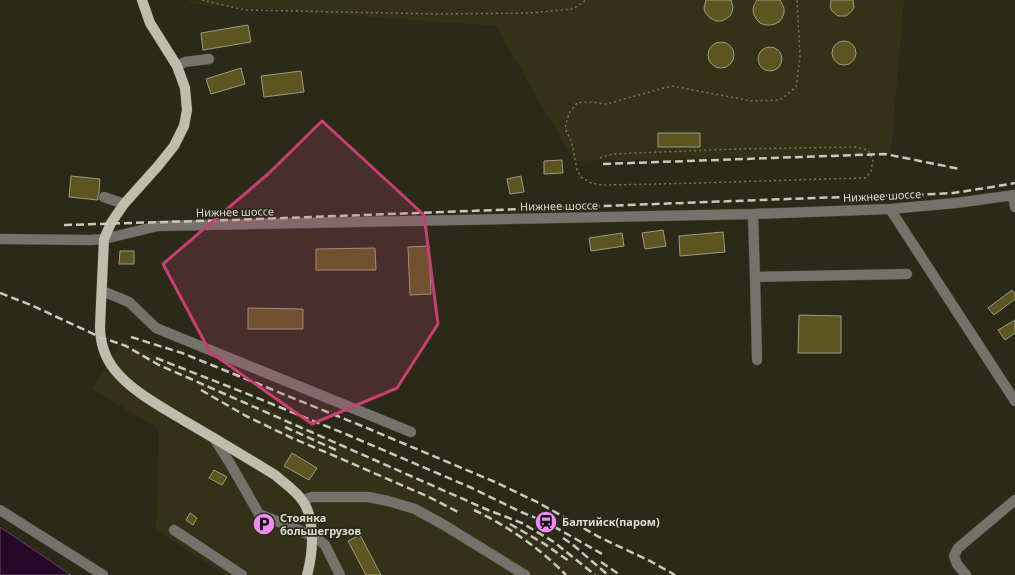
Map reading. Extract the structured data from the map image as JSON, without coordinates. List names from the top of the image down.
{
  "streets": {
    "street": ["Нижнее шоссе"]
  },
  "places": {
    "station": ["Балтийск(паром)"],
    "parking": ["Стоянка большегрузов"]
  }
}
